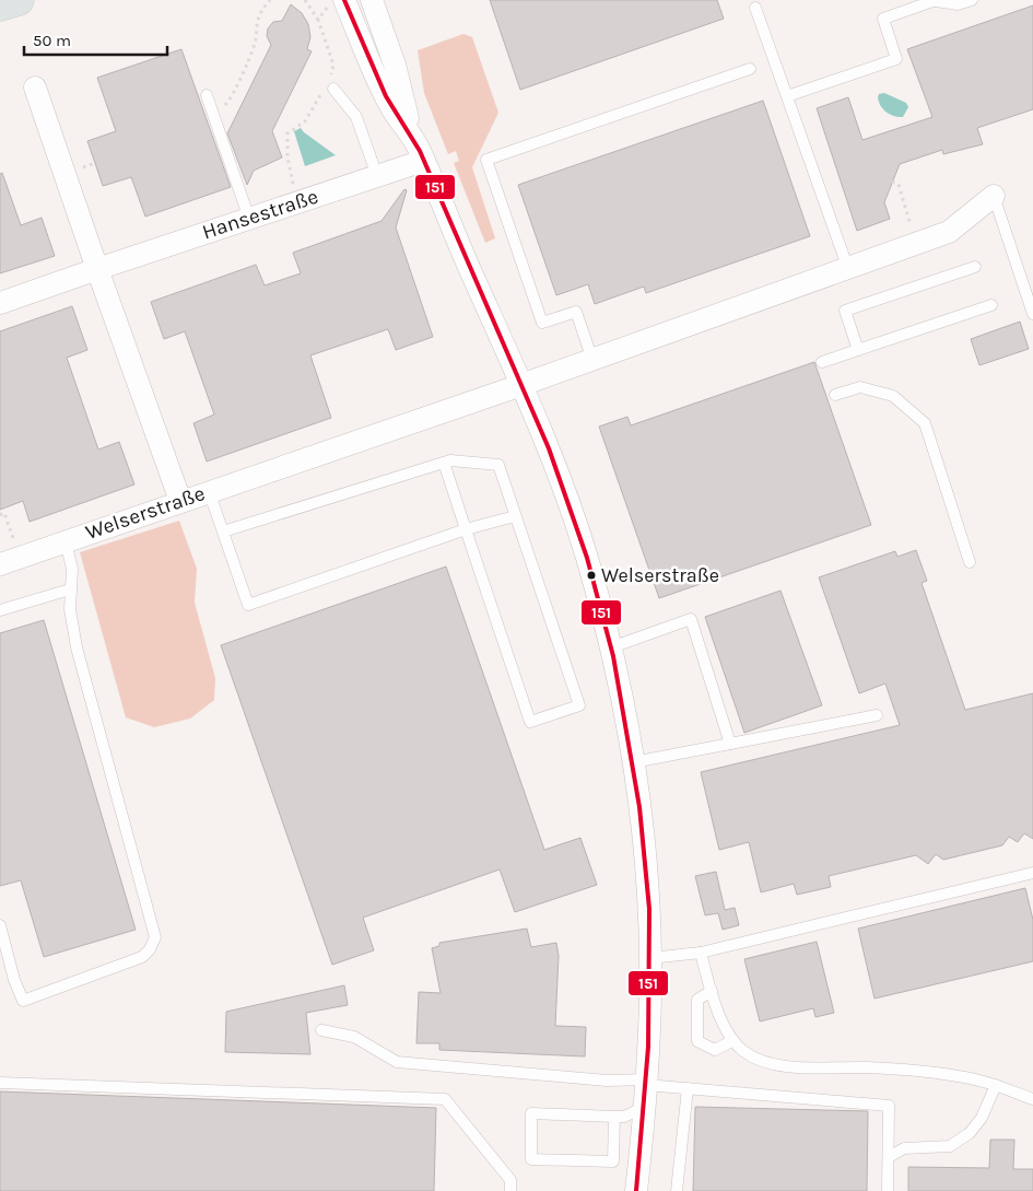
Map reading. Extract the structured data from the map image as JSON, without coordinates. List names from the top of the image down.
{
  "streets": {
    "street": ["Hansestraße", "Welserstraße"]
  },
  "places": ["Welserstraße"],
  "lines": ["transit line 151"],
  "scale_bar": "50 m"
}
